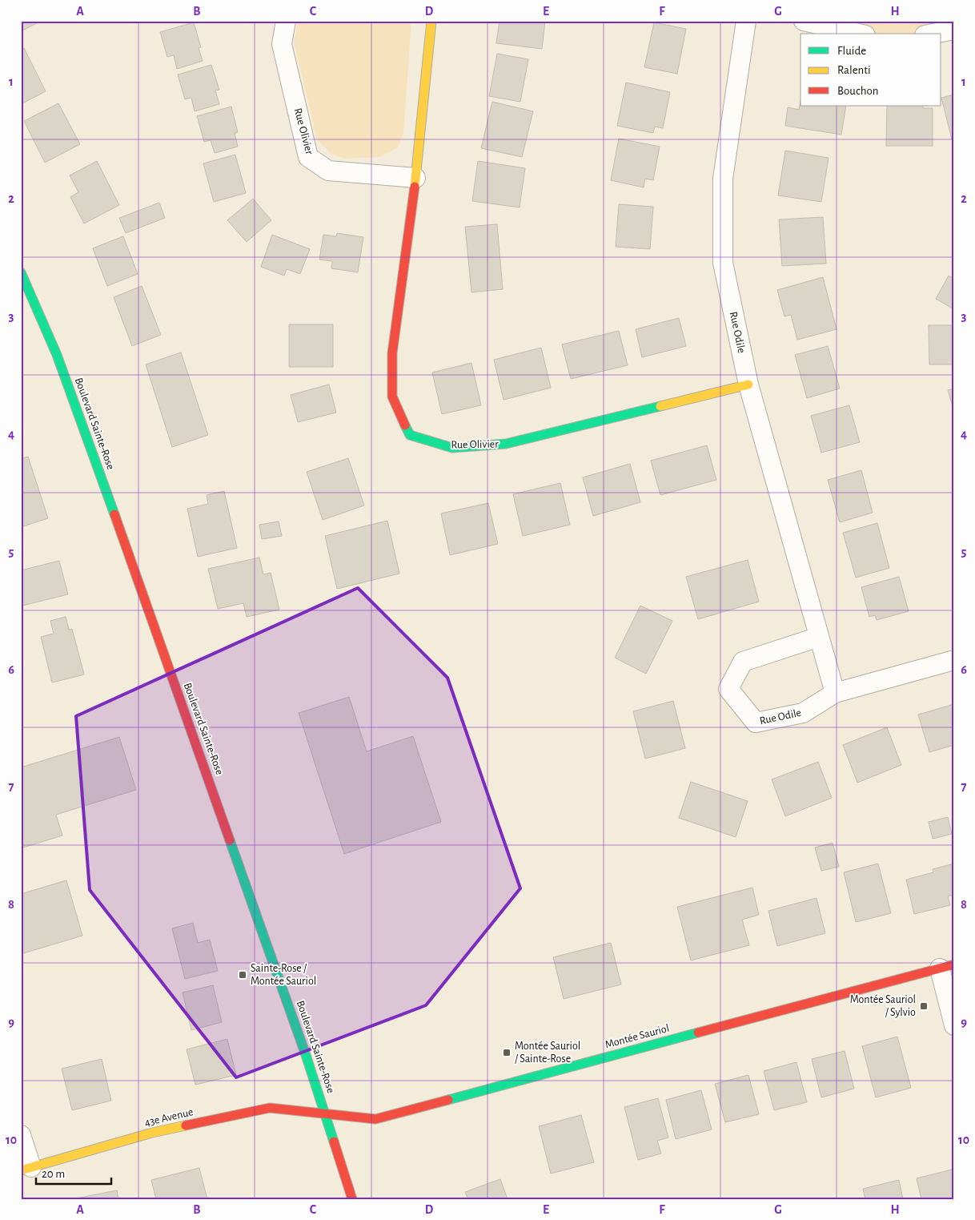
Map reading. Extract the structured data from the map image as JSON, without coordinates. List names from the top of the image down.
{
  "streets": {
    "street": [
      "Rue Olivier",
      "Rue Odile",
      "Boulevard Sainte-Rose",
      "Montée Sauriol",
      "43e Avenue"
    ]
  },
  "crossings": [
    ["Rue Olivier", "Rue Odile"],
    ["Boulevard Sainte-Rose", "Montée Sauriol"],
    ["Boulevard Sainte-Rose", "43e Avenue"],
    ["Montée Sauriol", "43e Avenue"]
  ],
  "places": {
    "transit": ["Sainte-Rose / Montée Sauriol", "Montée Sauriol / Sylvio", "Montée Sauriol / Sainte-Rose"]
  },
  "legend": ["Fluide", "Ralenti", "Bouchon"],
  "scale_bar": "20 m",
  "grid": {
    "columns": [
      "A",
      "B",
      "C",
      "D",
      "E",
      "F",
      "G",
      "H"
    ],
    "rows": [
      "1",
      "2",
      "3",
      "4",
      "5",
      "6",
      "7",
      "8",
      "9",
      "10"
    ]
  }
}
